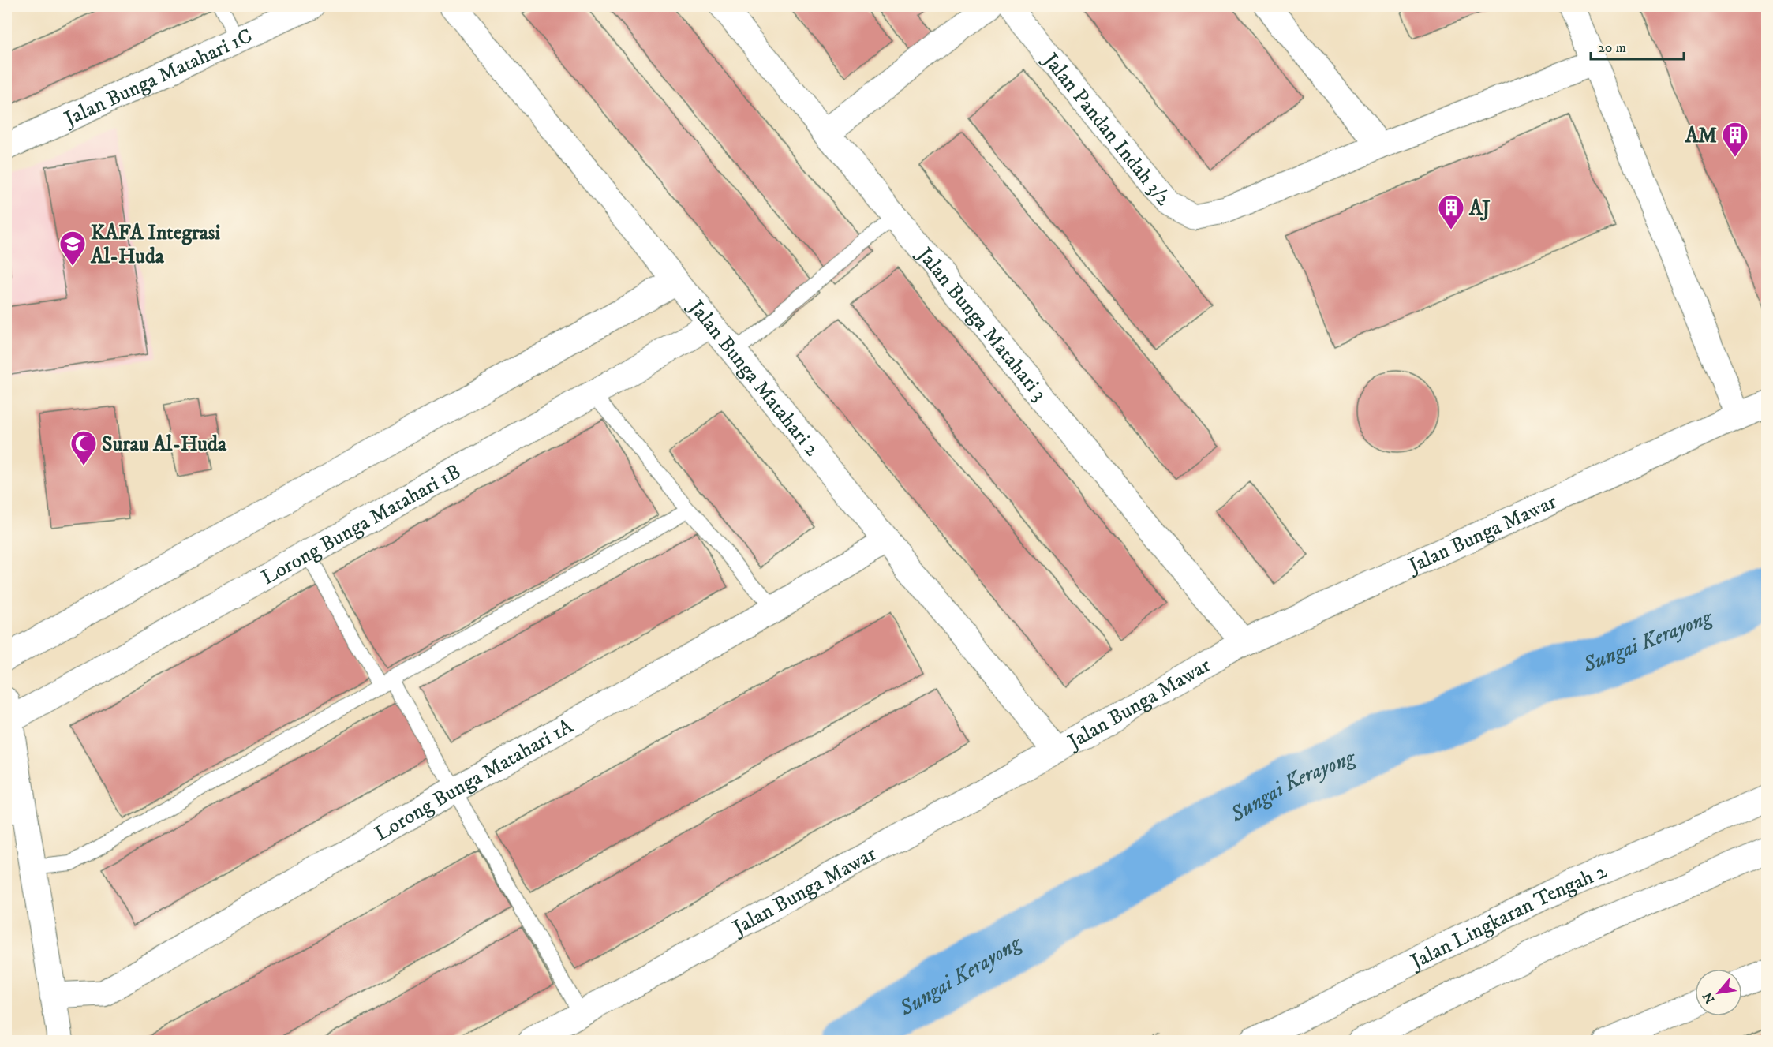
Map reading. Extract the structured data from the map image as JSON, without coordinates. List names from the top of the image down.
{
  "streets": {
    "main road": [
      "Jalan Bunga Matahari 1C",
      "Jalan Pandan Indah 3/2",
      "Jalan Bunga Matahari 3",
      "Jalan Bunga Matahari 2",
      "Lorong Bunga Matahari 1B",
      "Jalan Bunga Mawar",
      "Lorong Bunga Matahari 1A",
      "Jalan Lingkaran Tengah 2"
    ]
  },
  "crossings": [
    ["Jalan Bunga Matahari 3", "Jalan Bunga Mawar"],
    ["Jalan Bunga Matahari 2", "Lorong Bunga Matahari 1B"],
    ["Jalan Bunga Matahari 2", "Jalan Bunga Mawar"],
    ["Jalan Bunga Matahari 2", "Lorong Bunga Matahari 1A"]
  ],
  "water": ["Sungai Kerayong"],
  "places": {
    "building": ["AM", "AJ"],
    "school or university": ["KAFA Integrasi Al-Huda"],
    "mosque": ["Surau Al-Huda"]
  },
  "scale_bar": "20 m",
  "north": "bottom left"
}
